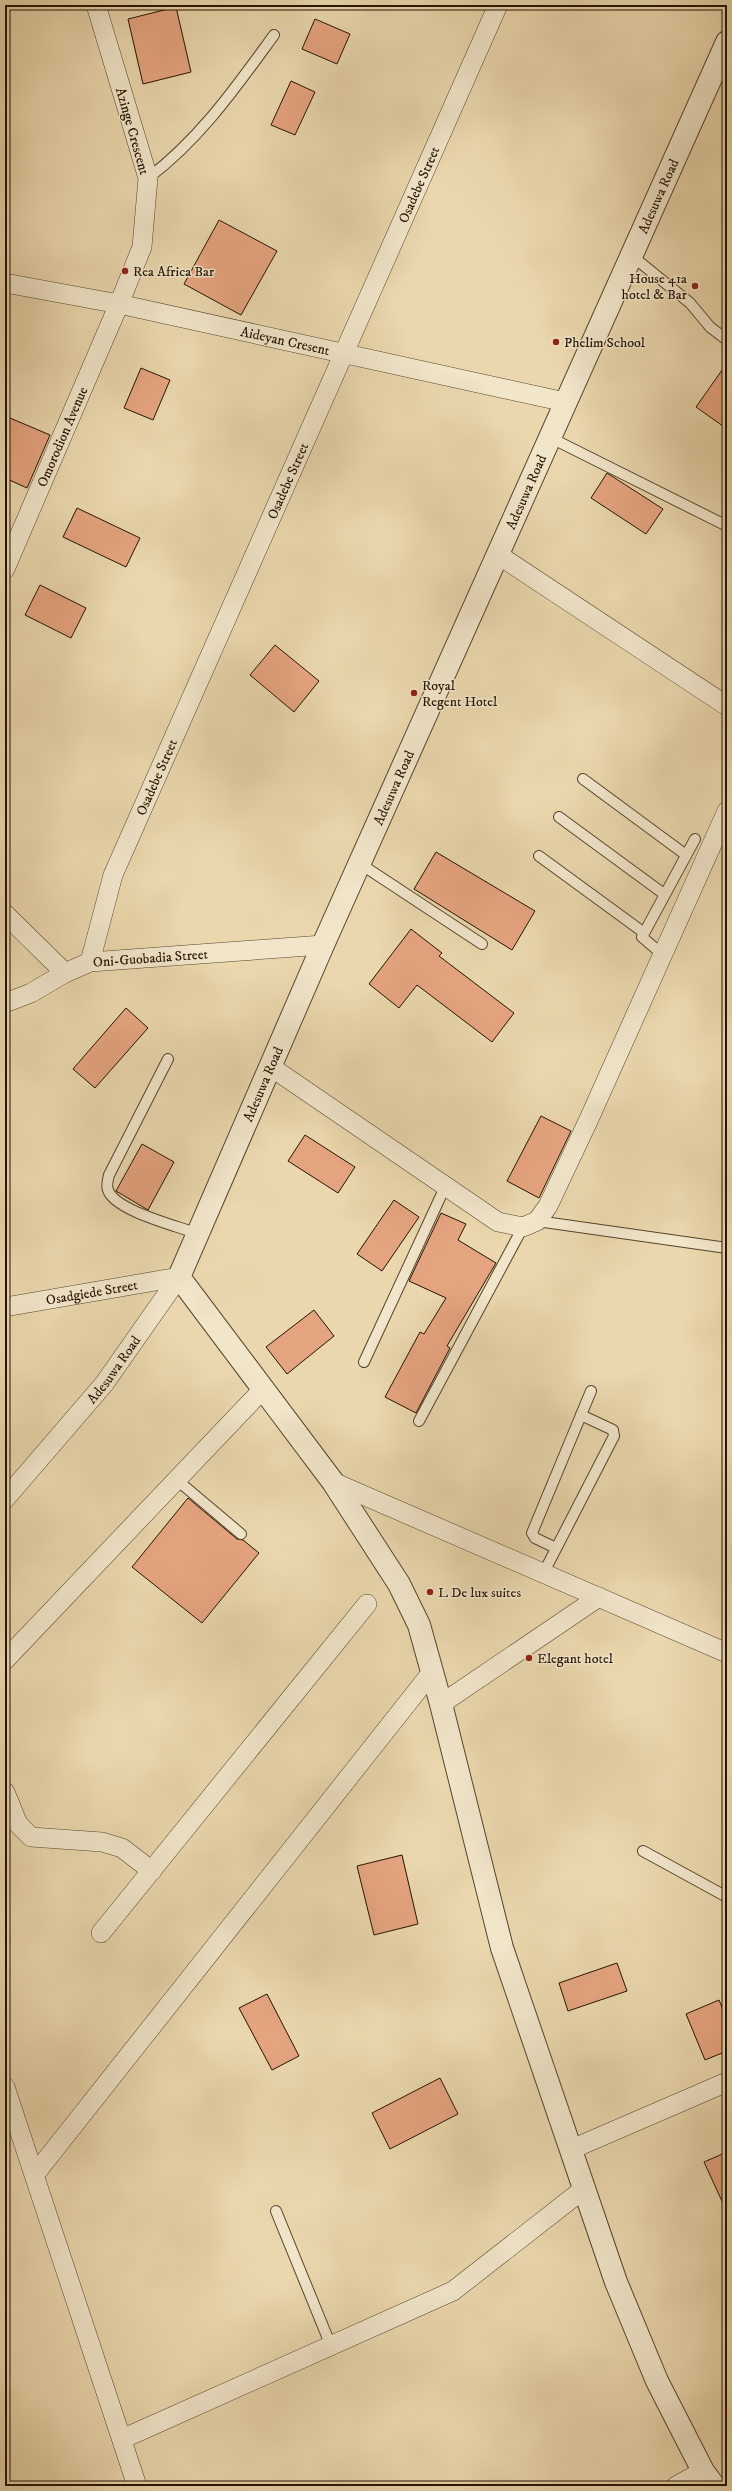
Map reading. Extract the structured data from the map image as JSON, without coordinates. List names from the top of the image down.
{
  "streets": {
    "street": [
      "Azinge Crescent",
      "Osadebe Street",
      "Adesuwa Road",
      "Aideyan Cresent",
      "Omorodion Avenue",
      "Oni-Guobadia Street",
      "Osadgiede Street"
    ]
  },
  "crossings": [
    ["Azinge Crescent", "Aideyan Cresent"],
    ["Azinge Crescent", "Omorodion Avenue"],
    ["Osadebe Street", "Aideyan Cresent"],
    ["Osadebe Street", "Oni-Guobadia Street"],
    ["Adesuwa Road", "Aideyan Cresent"],
    ["Adesuwa Road", "Oni-Guobadia Street"],
    ["Adesuwa Road", "Osadgiede Street"],
    ["Aideyan Cresent", "Omorodion Avenue"]
  ],
  "places": [
    "Rea Africa Bar",
    "House 41a hotel & Bar",
    "Phelim School",
    "Royal Regent Hotel",
    "L De lux suites",
    "Elegant hotel"
  ]
}
